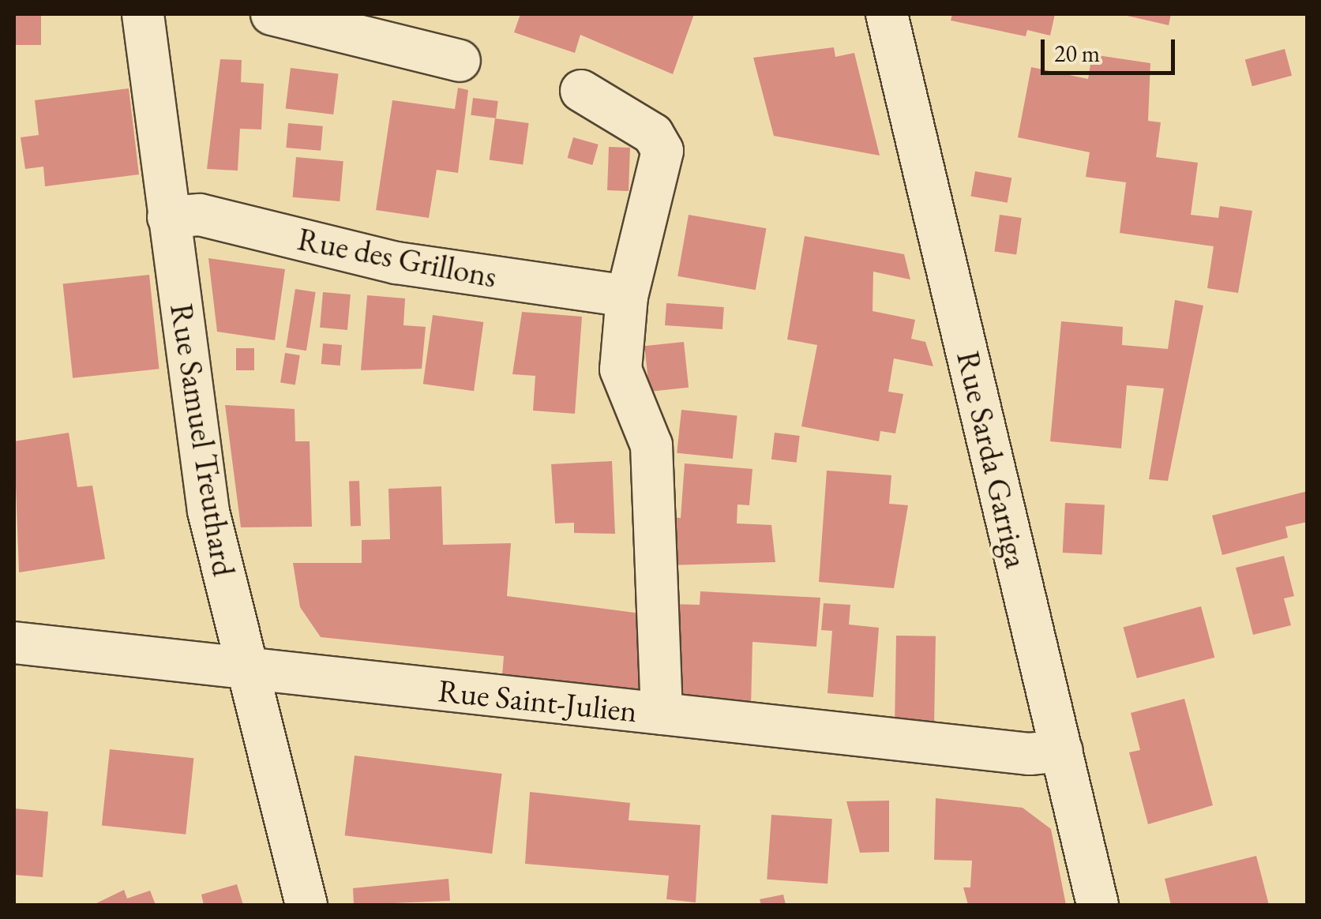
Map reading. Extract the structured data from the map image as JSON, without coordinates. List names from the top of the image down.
{
  "streets": {
    "street": [
      "Rue des Grillons",
      "Rue Samuel Treuthard",
      "Rue Sarda Garriga",
      "Rue Saint-Julien"
    ]
  },
  "crossings": [
    ["Rue des Grillons", "Rue Samuel Treuthard"],
    ["Rue Samuel Treuthard", "Rue Saint-Julien"],
    ["Rue Sarda Garriga", "Rue Saint-Julien"]
  ],
  "scale_bar": "20 m"
}
